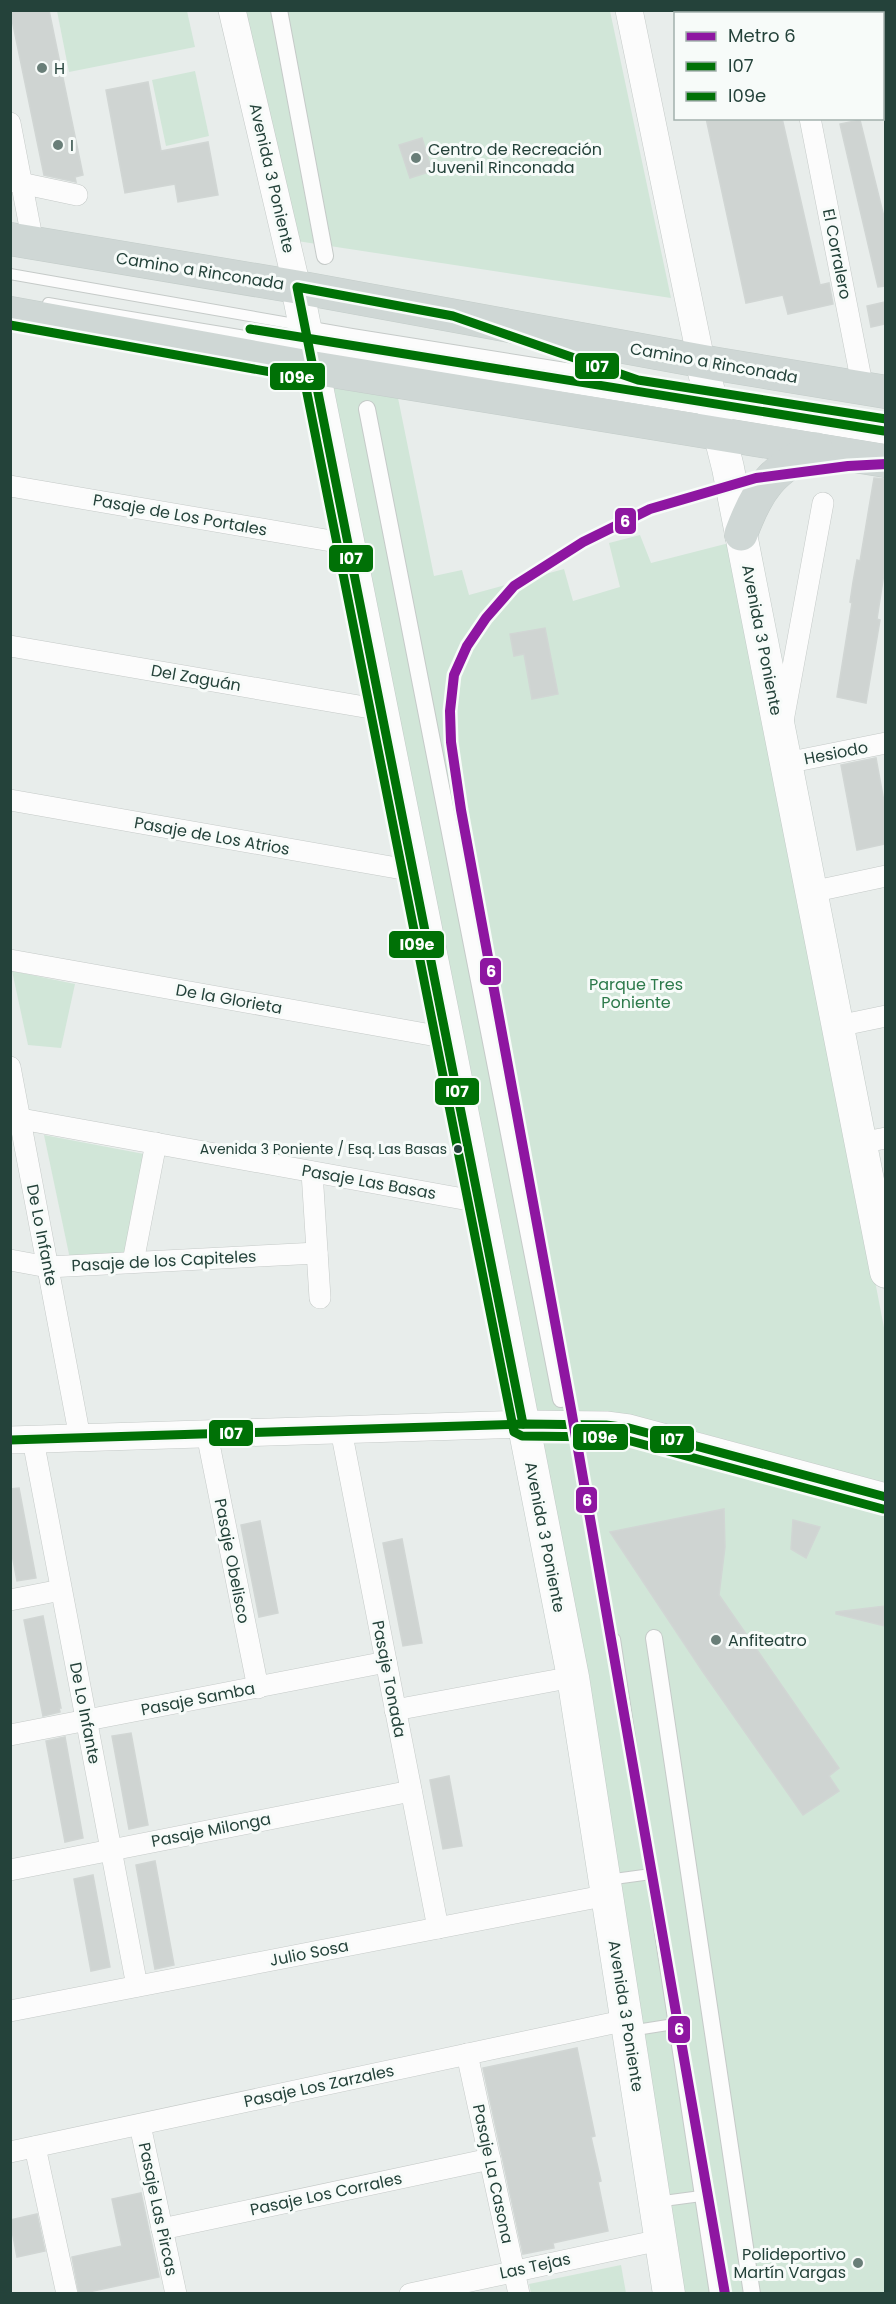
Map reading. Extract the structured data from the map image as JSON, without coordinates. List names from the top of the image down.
{
  "streets": {
    "main road": ["Avenida 3 Poniente", "Camino a Rinconada"],
    "street": [
      "El Corralero",
      "Pasaje de Los Portales",
      "Del Zaguán",
      "Hesiodo",
      "Pasaje de Los Atrios",
      "De la Glorieta",
      "Pasaje Las Basas",
      "De Lo Infante",
      "Pasaje de los Capiteles",
      "Pasaje Obelisco",
      "Pasaje Tonada",
      "Pasaje Samba",
      "Pasaje Milonga",
      "Julio Sosa",
      "Pasaje Los Zarzales",
      "Pasaje La Casona",
      "Pasaje Los Corrales",
      "Pasaje Las Pircas",
      "Las Tejas"
    ]
  },
  "crossings": [
    ["Avenida 3 Poniente", "Camino a Rinconada"],
    ["Avenida 3 Poniente", "Pasaje de Los Portales"],
    ["Avenida 3 Poniente", "Del Zaguán"],
    ["Avenida 3 Poniente", "Hesiodo"],
    ["Avenida 3 Poniente", "Pasaje de Los Atrios"],
    ["Avenida 3 Poniente", "De la Glorieta"],
    ["Avenida 3 Poniente", "Pasaje Las Basas"],
    ["Avenida 3 Poniente", "Julio Sosa"],
    ["Avenida 3 Poniente", "Pasaje Los Zarzales"],
    ["Avenida 3 Poniente", "Las Tejas"],
    ["El Corralero", "Camino a Rinconada"],
    ["Pasaje Las Basas", "De Lo Infante"],
    ["De Lo Infante", "Pasaje de los Capiteles"],
    ["De Lo Infante", "Pasaje Samba"],
    ["De Lo Infante", "Pasaje Milonga"],
    ["De Lo Infante", "Julio Sosa"],
    ["Pasaje Obelisco", "Pasaje Samba"],
    ["Pasaje Tonada", "Pasaje Samba"],
    ["Pasaje Tonada", "Pasaje Milonga"],
    ["Pasaje Tonada", "Julio Sosa"],
    ["Pasaje Los Zarzales", "Pasaje La Casona"],
    ["Pasaje Los Zarzales", "Pasaje Las Pircas"],
    ["Pasaje La Casona", "Pasaje Los Corrales"],
    ["Pasaje La Casona", "Las Tejas"],
    ["Pasaje Los Corrales", "Pasaje Las Pircas"]
  ],
  "parks": ["Parque Tres Poniente"],
  "places": [
    "H",
    "I",
    "Centro de Recreación Juvenil Rinconada",
    "Avenida 3 Poniente / Esq. Las Basas",
    "Anfiteatro",
    "Polideportivo Martín Vargas"
  ],
  "lines": ["transit line I07", "transit line I09e", "metro line 6"],
  "legend": ["Metro 6", "I07", "I09e"]
}
